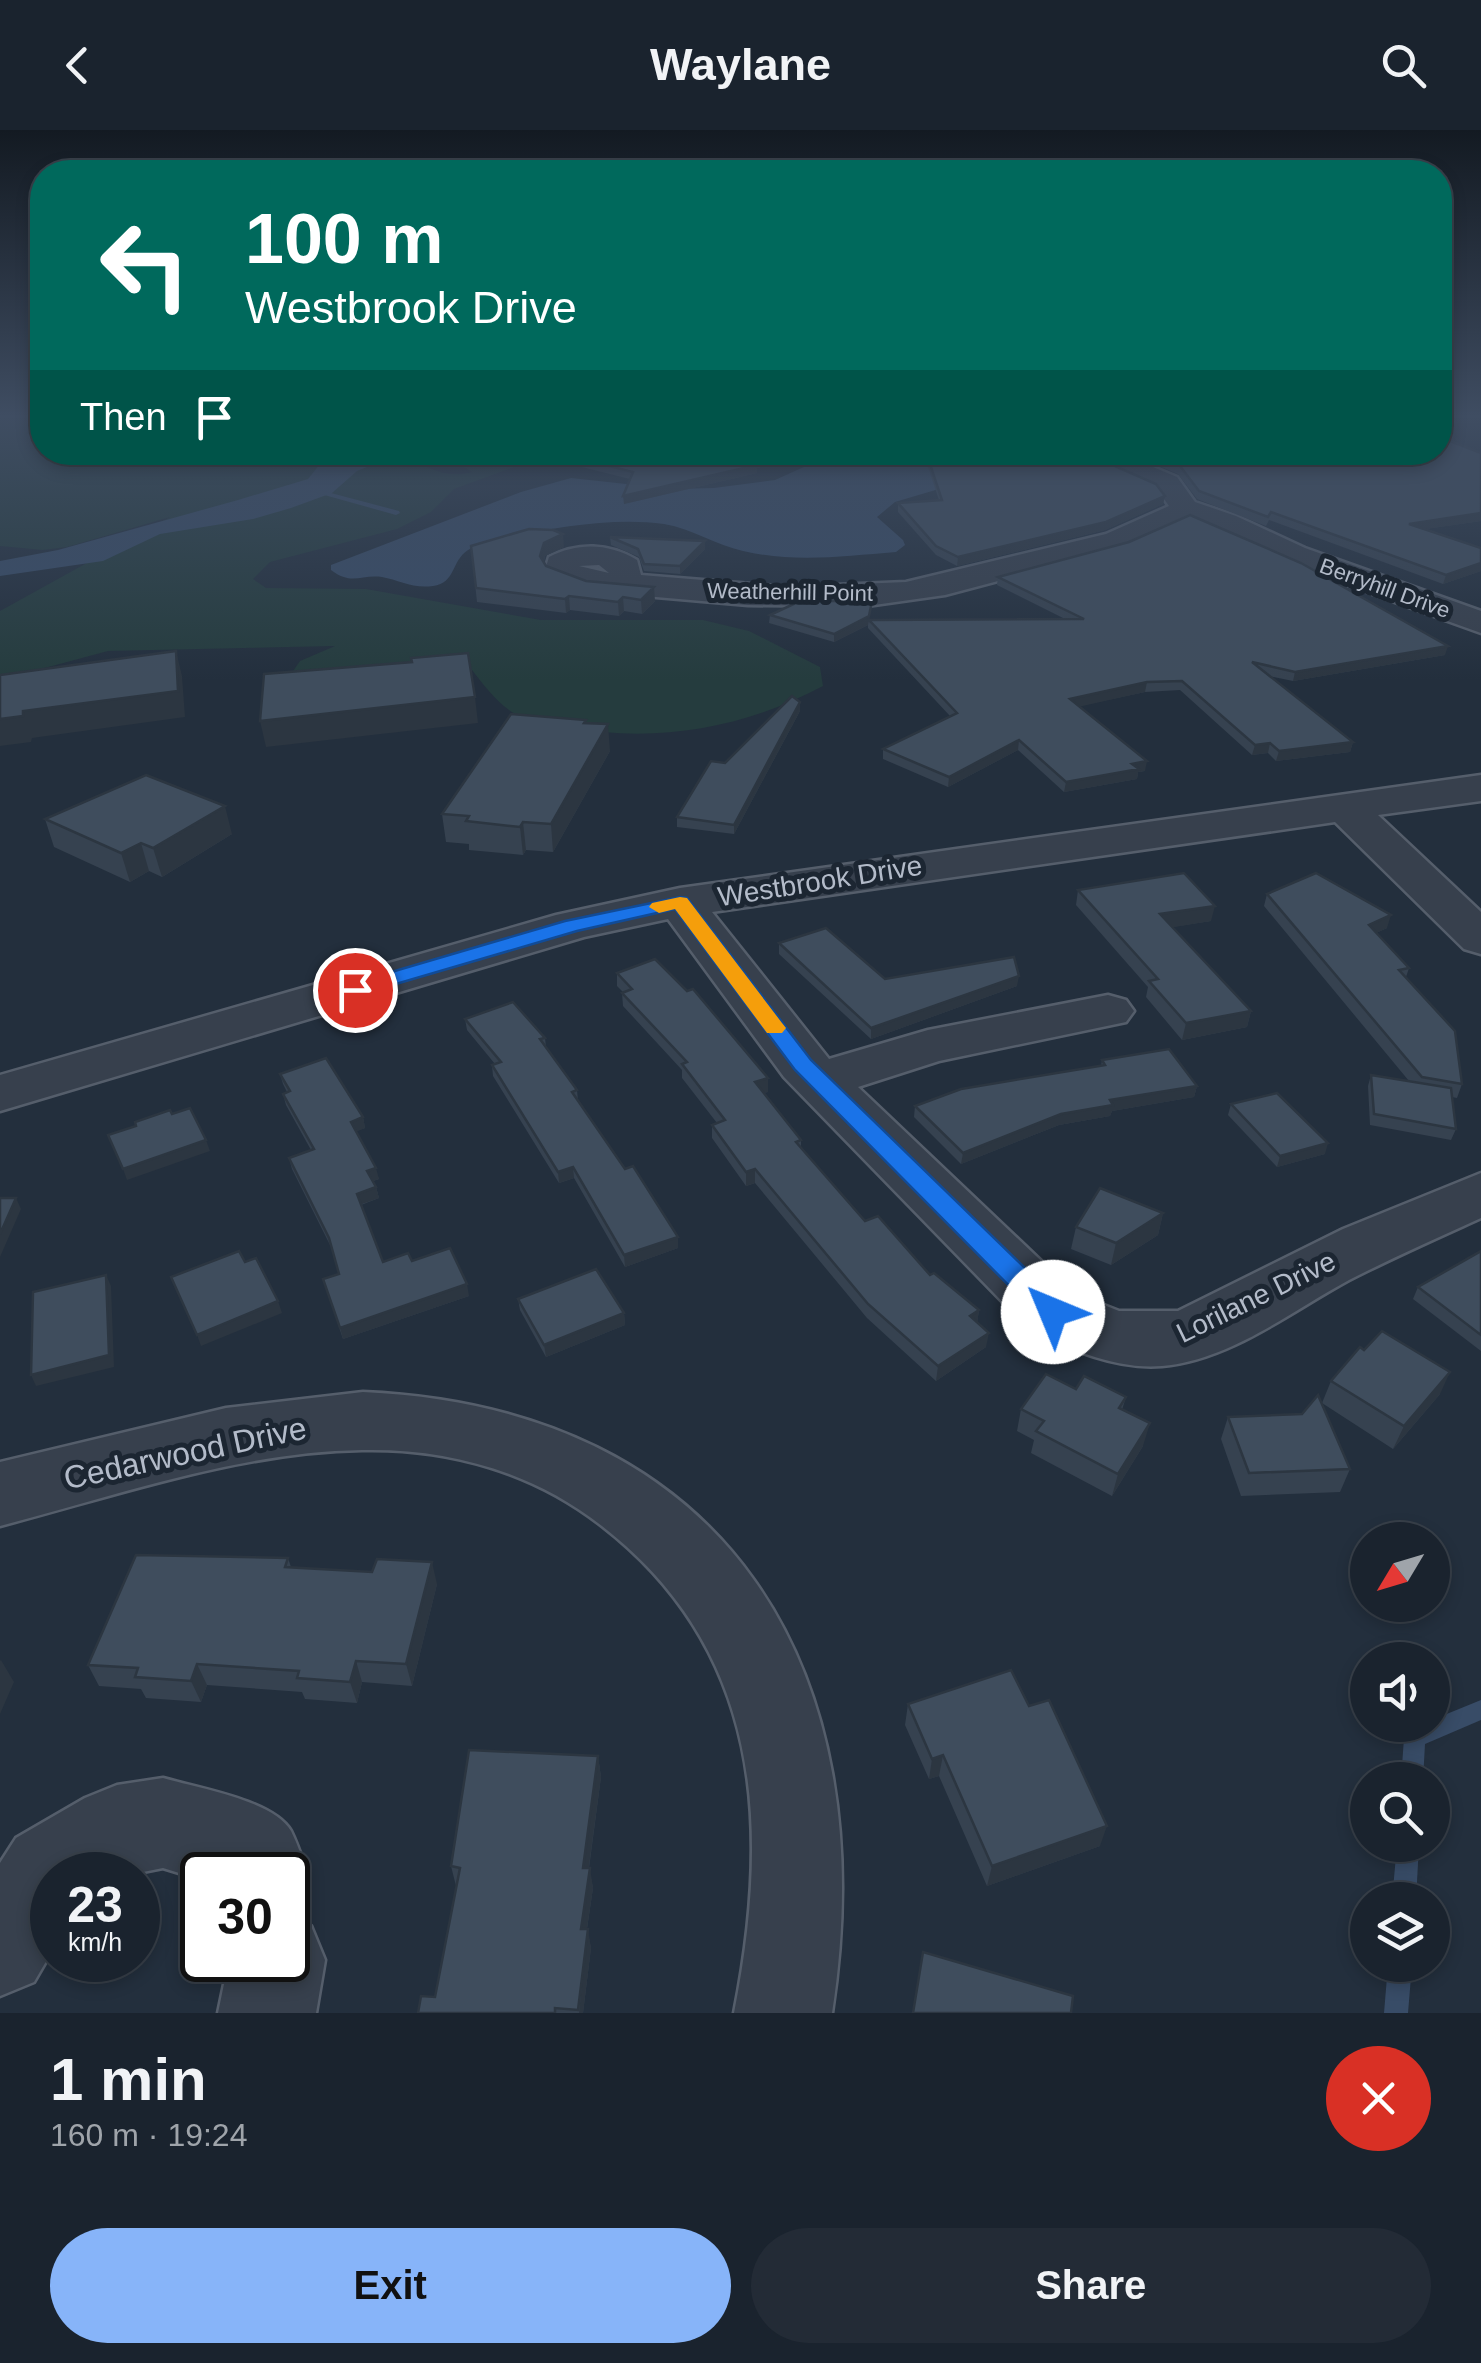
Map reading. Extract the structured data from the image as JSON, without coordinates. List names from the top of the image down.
{
  "streets": {
    "street": [
      "Berryhill Drive",
      "Weatherhill Point",
      "Westbrook Drive",
      "Lorilane Drive",
      "Cedarwood Drive"
    ]
  },
  "crossings": [
    ["Berryhill Drive", "Weatherhill Point"],
    ["Westbrook Drive", "Lorilane Drive"]
  ],
  "north": "bottom left",
  "page": {
    "header": "Waylane",
    "turn": ["100 m", "Westbrook Drive"],
    "then": "Then",
    "speed": "23 km/h",
    "limit": "30",
    "heading": ["1 min", "160 m · 19:24"],
    "buttons": ["Exit", "Share"]
  }
}
